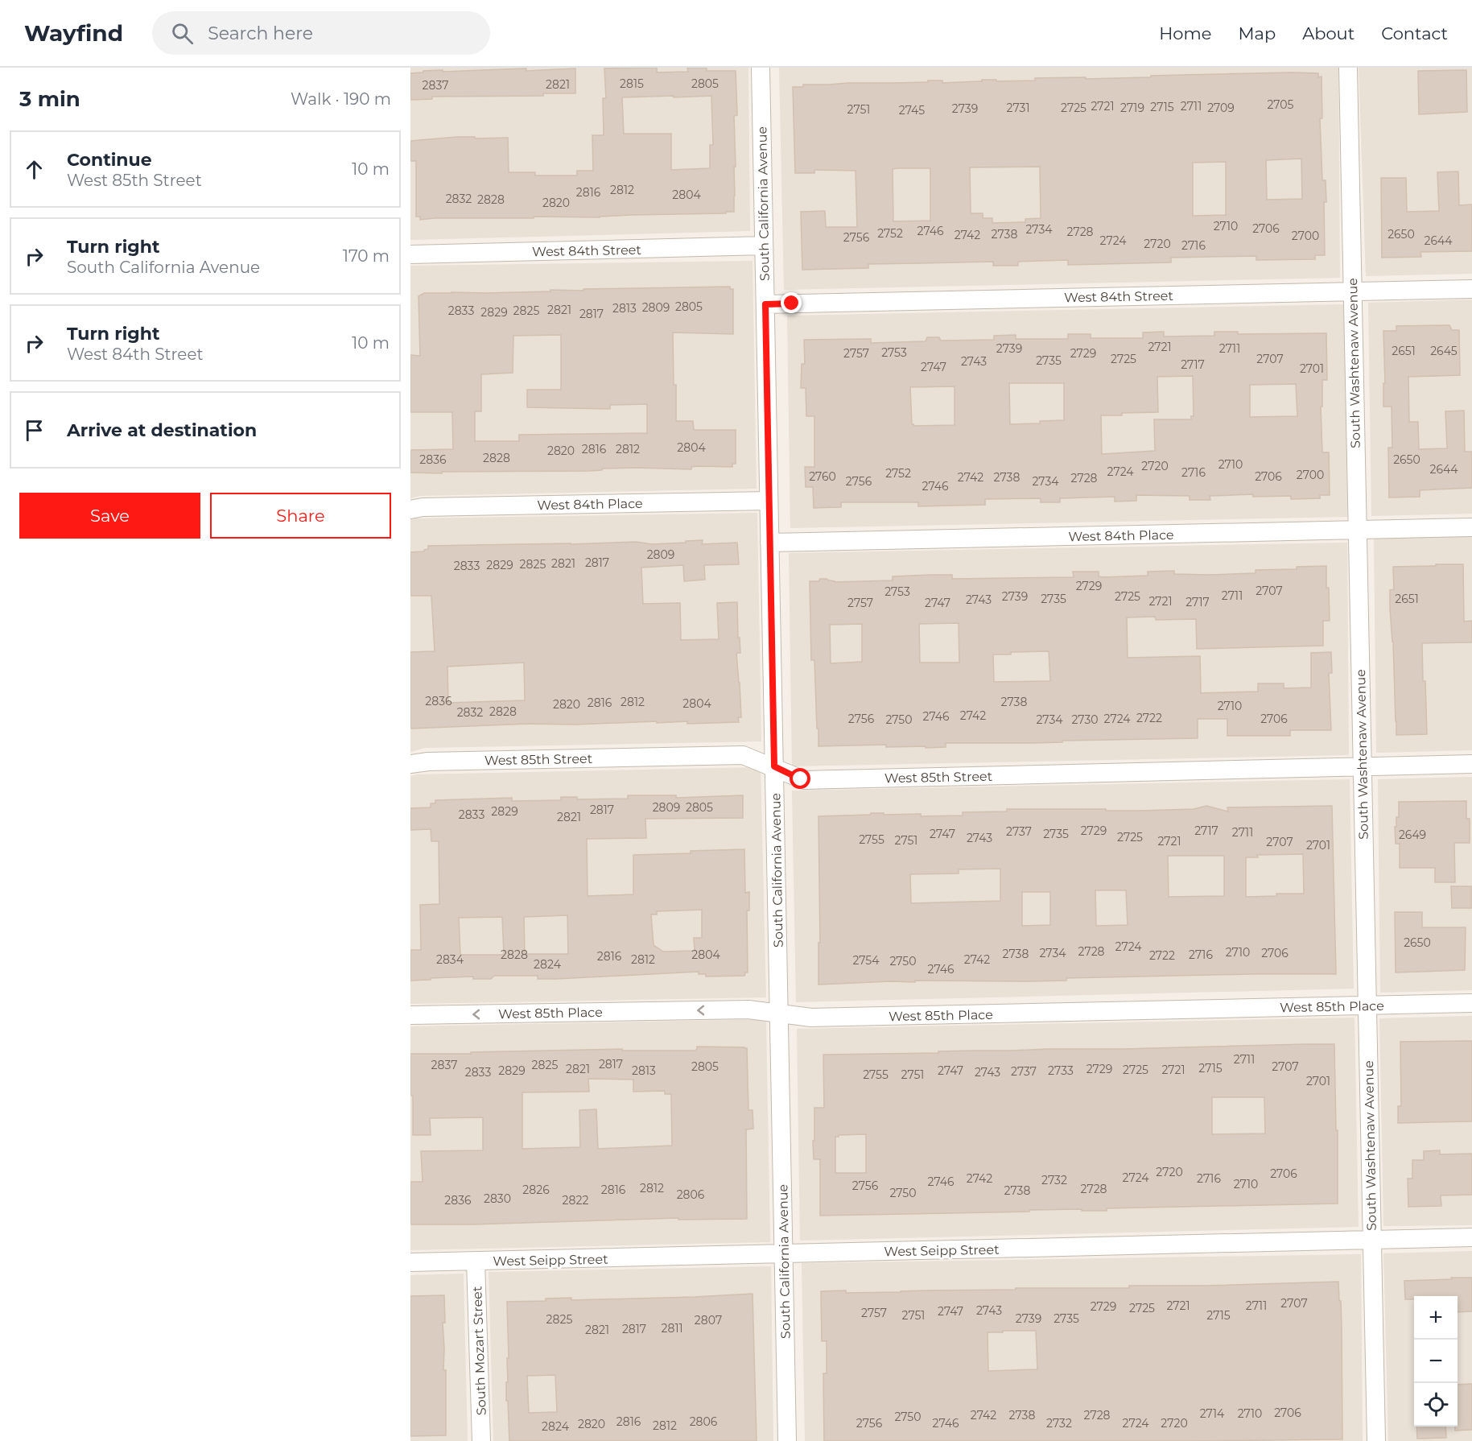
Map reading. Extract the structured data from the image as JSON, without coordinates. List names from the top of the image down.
{
  "streets": {
    "street": [
      "South California Avenue",
      "West 84th Street",
      "South Washtenaw Avenue",
      "West 84th Place",
      "West 85th Street",
      "West 85th Place",
      "West Seipp Street",
      "South Mozart Street"
    ]
  },
  "crossings": [
    ["South California Avenue", "West 84th Street"],
    ["South California Avenue", "West 84th Place"],
    ["South California Avenue", "West 85th Street"],
    ["South California Avenue", "West 85th Place"],
    ["South California Avenue", "West Seipp Street"],
    ["West 84th Street", "South Washtenaw Avenue"],
    ["South Washtenaw Avenue", "West 84th Place"],
    ["South Washtenaw Avenue", "West 85th Street"],
    ["South Washtenaw Avenue", "West 85th Place"],
    ["South Washtenaw Avenue", "West Seipp Street"],
    ["West Seipp Street", "South Mozart Street"]
  ],
  "house_numbers": [
    "2815",
    "2805",
    "2821",
    "2837",
    "2705",
    "2721",
    "2711",
    "2715",
    "2731",
    "2725",
    "2719",
    "2709",
    "2739",
    "2751",
    "2745",
    "2812",
    "2816",
    "2804",
    "2832",
    "2828",
    "2820",
    "2710",
    "2706",
    "2734",
    "2746",
    "2728",
    "2752",
    "2738",
    "2650",
    "2742",
    "2700",
    "2756",
    "2724",
    "2644",
    "2720",
    "2716",
    "2805",
    "2809",
    "2813",
    "2821",
    "2833",
    "2825",
    "2829",
    "2817",
    "2721",
    "2739",
    "2711",
    "2651",
    "2645",
    "2753",
    "2757",
    "2729",
    "2725",
    "2707",
    "2735",
    "2743",
    "2717",
    "2747",
    "2701",
    "2804",
    "2816",
    "2812",
    "2820",
    "2828",
    "2836",
    "2650",
    "2710",
    "2720",
    "2644",
    "2724",
    "2716",
    "2752",
    "2700",
    "2760",
    "2706",
    "2742",
    "2738",
    "2728",
    "2756",
    "2734",
    "2746",
    "2809",
    "2817",
    "2821",
    "2825",
    "2829",
    "2833",
    "2729",
    "2707",
    "2753",
    "2711",
    "2739",
    "2725",
    "2735",
    "2651",
    "2743",
    "2721",
    "2717",
    "2757",
    "2747",
    "2836",
    "2812",
    "2738",
    "2816",
    "2804",
    "2820",
    "2710",
    "2828",
    "2832",
    "2742",
    "2746",
    "2722",
    "2756",
    "2724",
    "2706",
    "2750",
    "2734",
    "2730",
    "2809",
    "2805",
    "2817",
    "2829",
    "2833",
    "2821",
    "2729",
    "2717",
    "2737",
    "2711",
    "2747",
    "2735",
    "2649",
    "2725",
    "2743",
    "2755",
    "2751",
    "2721",
    "2707",
    "2701",
    "2650",
    "2724",
    "2728",
    "2710",
    "2734",
    "2706",
    "2738",
    "2828",
    "2804",
    "2716",
    "2722",
    "2816",
    "2834",
    "2812",
    "2742",
    "2754",
    "2750",
    "2824",
    "2746",
    "2711",
    "2817",
    "2837",
    "2825",
    "2805",
    "2707",
    "2715",
    "2821",
    "2729",
    "2725",
    "2721",
    "2829",
    "2813",
    "2747",
    "2733",
    "2737",
    "2833",
    "2743",
    "2755",
    "2751",
    "2701",
    "2720",
    "2706",
    "2724",
    "2742",
    "2716",
    "2732",
    "2746",
    "2710",
    "2756",
    "2812",
    "2728",
    "2826",
    "2816",
    "2738",
    "2750",
    "2806",
    "2830",
    "2836",
    "2822",
    "2707",
    "2721",
    "2711",
    "2729",
    "2725",
    "2743",
    "2747",
    "2757",
    "2751",
    "2715",
    "2739",
    "2735",
    "2825",
    "2807",
    "2811",
    "2817",
    "2821",
    "2706",
    "2714",
    "2710",
    "2742",
    "2738",
    "2728",
    "2750",
    "2816",
    "2806",
    "2756",
    "2746",
    "2732",
    "2724",
    "2720",
    "2820",
    "2812",
    "2824"
  ],
  "page": {
    "header": "Wayfind",
    "search": "Search here",
    "nav": [
      "Home",
      "Map",
      "About",
      "Contact"
    ],
    "heading": ["3 min", "Walk · 190 m"],
    "list": [
      ["Continue", "West 85th Street", "10 m"],
      ["Turn right", "South California Avenue", "170 m"],
      ["Turn right", "West 84th Street", "10 m"],
      "Arrive at destination"
    ],
    "buttons": ["Save", "Share"],
    "map_buttons": ["+", "−"]
  }
}
